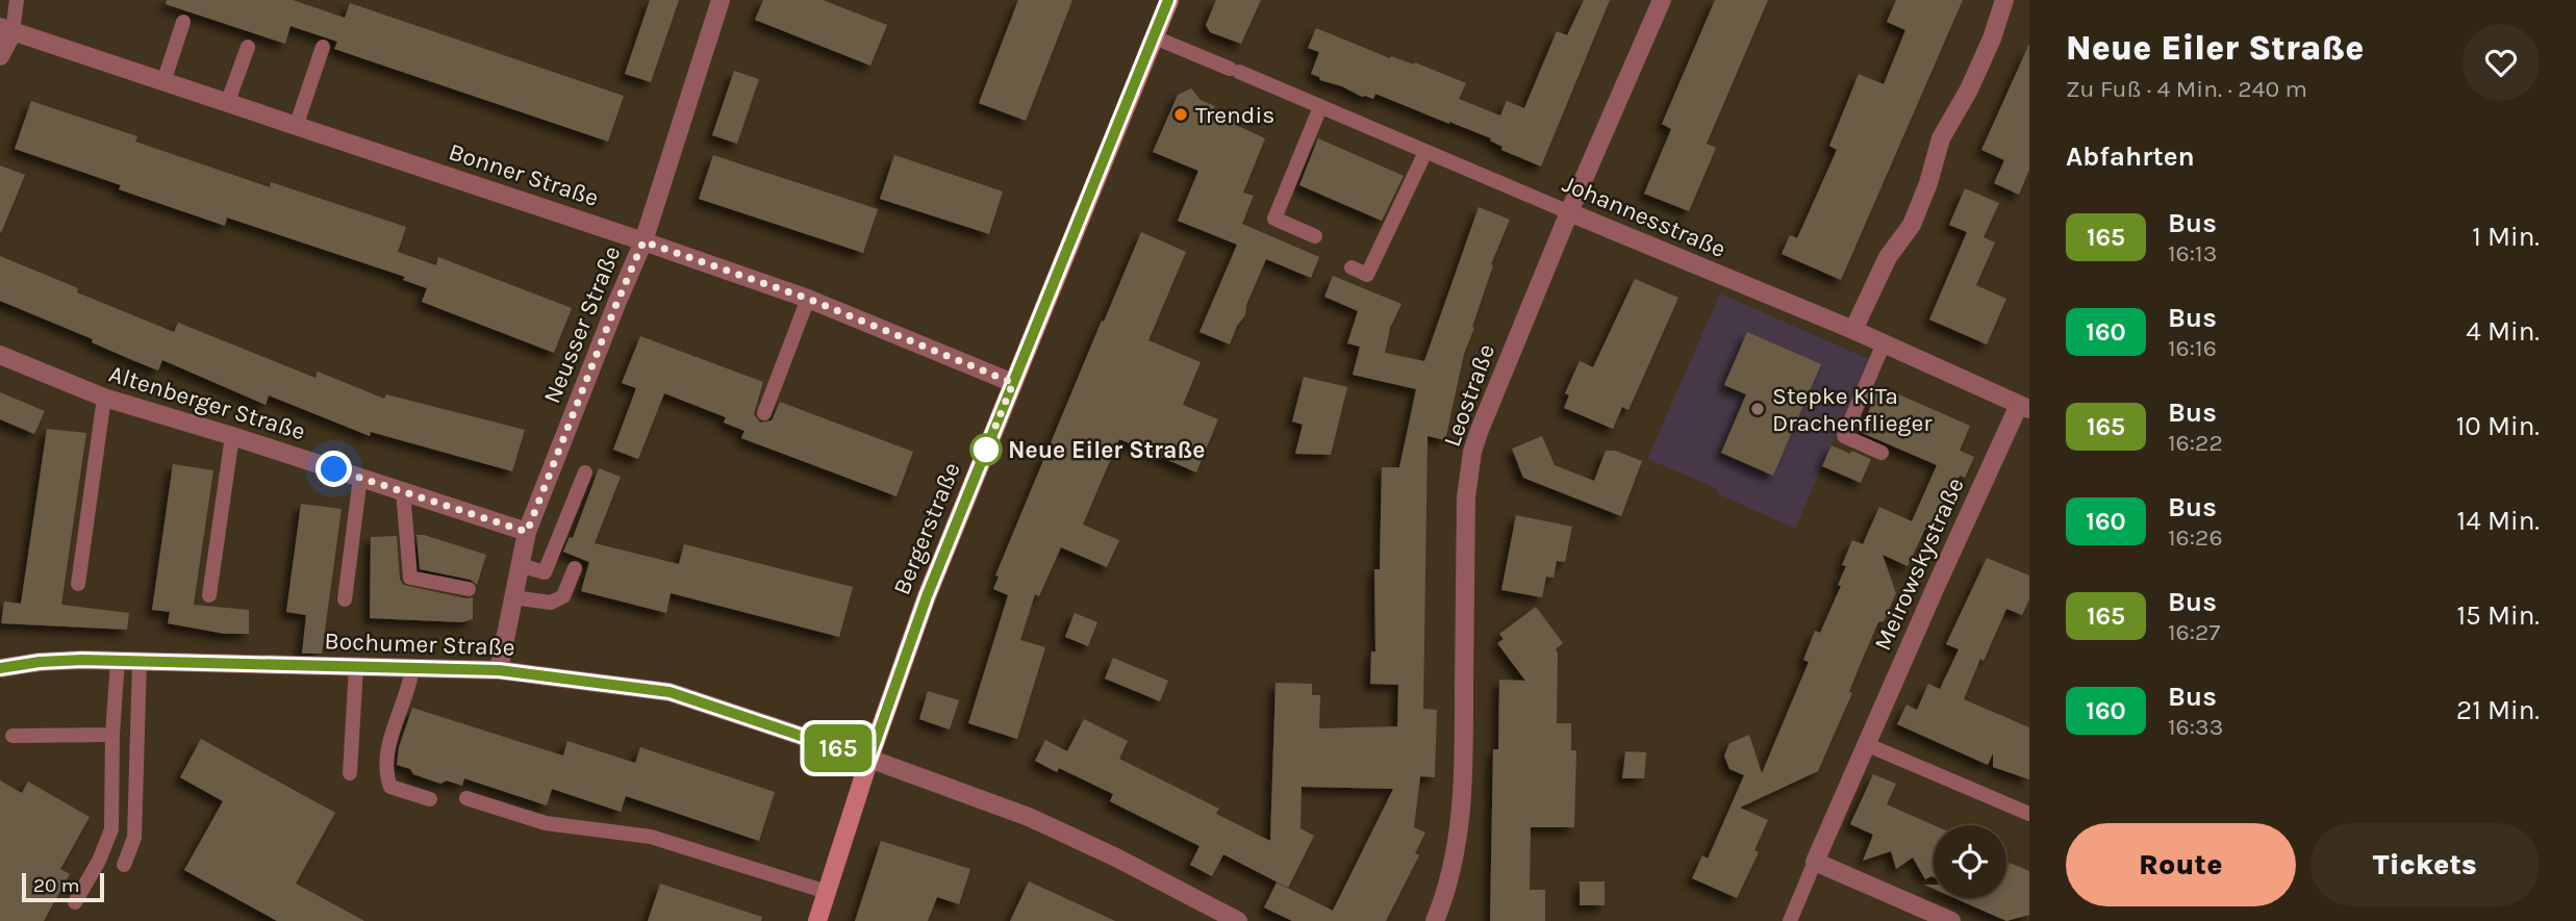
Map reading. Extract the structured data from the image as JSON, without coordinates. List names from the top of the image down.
{
  "streets": {
    "street": [
      "Bonner Straße",
      "Johannesstraße",
      "Neusser Straße",
      "Leostraße",
      "Altenberger Straße",
      "Bergerstraße",
      "Meirowskystraße",
      "Bochumer Straße"
    ]
  },
  "crossings": [
    ["Bonner Straße", "Neusser Straße"],
    ["Bonner Straße", "Bergerstraße"],
    ["Johannesstraße", "Leostraße"],
    ["Johannesstraße", "Bergerstraße"],
    ["Johannesstraße", "Meirowskystraße"],
    ["Neusser Straße", "Altenberger Straße"],
    ["Neusser Straße", "Bochumer Straße"],
    ["Bergerstraße", "Bochumer Straße"]
  ],
  "places": ["Trendis", "Stepke KiTa Drachenflieger", "Neue Eiler Straße"],
  "lines": ["bus line 165"],
  "scale_bar": "20 m",
  "page": {
    "on_map": "165",
    "heading": [
      ["Neue Eiler Straße", "Zu Fuß · 4 Min. · 240 m"],
      "Abfahrten"
    ],
    "list": [
      {
        "mark": "165",
        "name": "Bus",
        "note": "16:13",
        "value": "1 Min."
      },
      {
        "mark": "160",
        "name": "Bus",
        "note": "16:16",
        "value": "4 Min."
      },
      {
        "mark": "165",
        "name": "Bus",
        "note": "16:22",
        "value": "10 Min."
      },
      {
        "mark": "160",
        "name": "Bus",
        "note": "16:26",
        "value": "14 Min."
      },
      {
        "mark": "165",
        "name": "Bus",
        "note": "16:27",
        "value": "15 Min."
      },
      {
        "mark": "160",
        "name": "Bus",
        "note": "16:33",
        "value": "21 Min."
      }
    ],
    "buttons": ["Route", "Tickets"],
    "scale": "20 m"
  }
}
